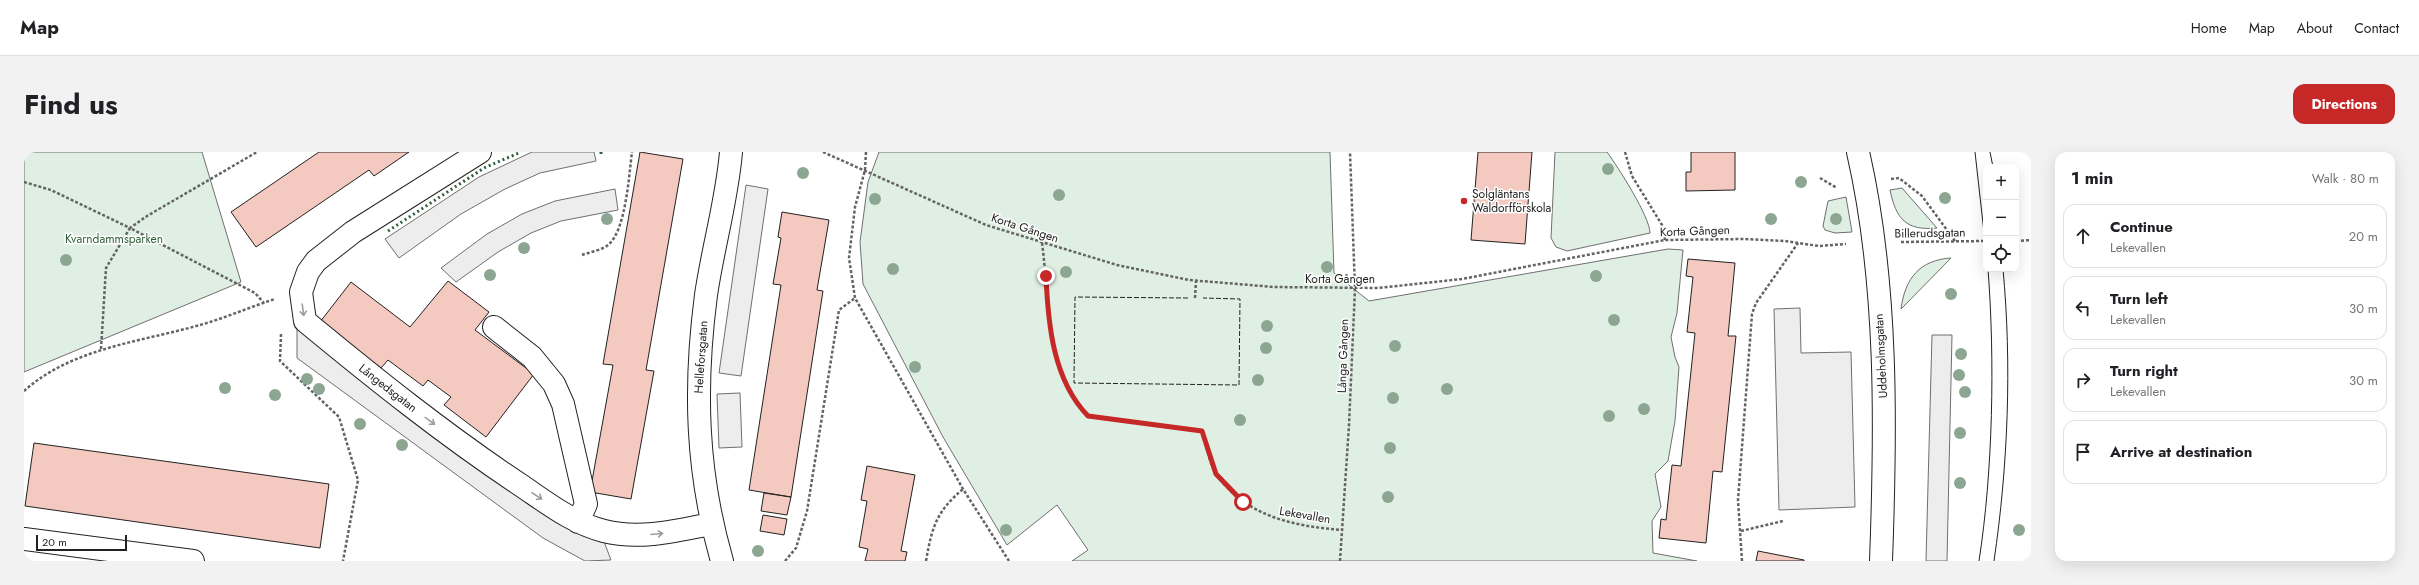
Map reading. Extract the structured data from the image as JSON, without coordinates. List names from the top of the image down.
{
  "streets": {
    "street": ["Uddeholmsgatan", "Helleforsgatan", "Långedsgatan"],
    "path": [
      "Korta Gången",
      "Billerudsgatan",
      "Långa Gången",
      "Lekevallen"
    ]
  },
  "crossings": [
    ["Korta Gången", "Billerudsgatan"],
    ["Korta Gången", "Långa Gången"],
    ["Korta Gången", "Uddeholmsgatan"],
    ["Korta Gången", "Lekevallen"],
    ["Billerudsgatan", "Uddeholmsgatan"],
    ["Långa Gången", "Lekevallen"],
    ["Helleforsgatan", "Långedsgatan"]
  ],
  "one_way": ["Långedsgatan"],
  "parks": ["Kvarndammsparken"],
  "places": ["Solgläntans Waldorfförskola"],
  "scale_bar": "20 m",
  "page": {
    "header": "Map",
    "nav": [
      "Home",
      "Map",
      "About",
      "Contact"
    ],
    "title": "Find us",
    "buttons": "Directions",
    "heading": ["1 min", "Walk · 80 m"],
    "map_buttons": ["+", "−"],
    "list": [
      ["Continue", "Lekevallen", "20 m"],
      ["Turn left", "Lekevallen", "30 m"],
      ["Turn right", "Lekevallen", "30 m"],
      "Arrive at destination"
    ],
    "scale": "20 m"
  }
}
